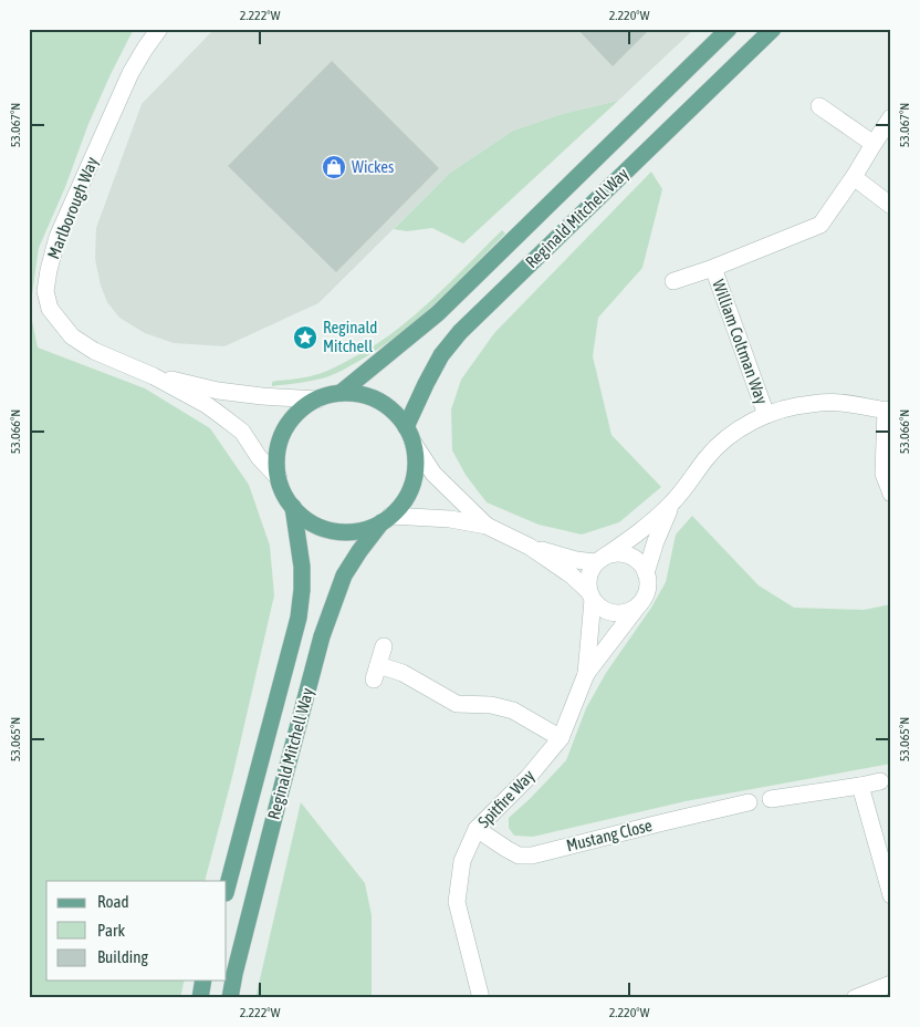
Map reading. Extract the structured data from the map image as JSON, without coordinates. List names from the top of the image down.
{
  "streets": {
    "main road": ["Reginald Mitchell Way"],
    "street": [
      "Marlborough Way",
      "William Coltman Way",
      "Spitfire Way",
      "Mustang Close"
    ]
  },
  "crossings": [
    ["Marlborough Way", "Reginald Mitchell Way"],
    ["Spitfire Way", "Mustang Close"]
  ],
  "places": {
    "shop": ["Wickes"],
    "place": ["Reginald Mitchell"]
  },
  "legend": ["Road", "Park", "Building"],
  "coordinates": [
    "2.222°W",
    "2.220°W",
    "53.067°N",
    "53.066°N",
    "53.065°N"
  ]
}
